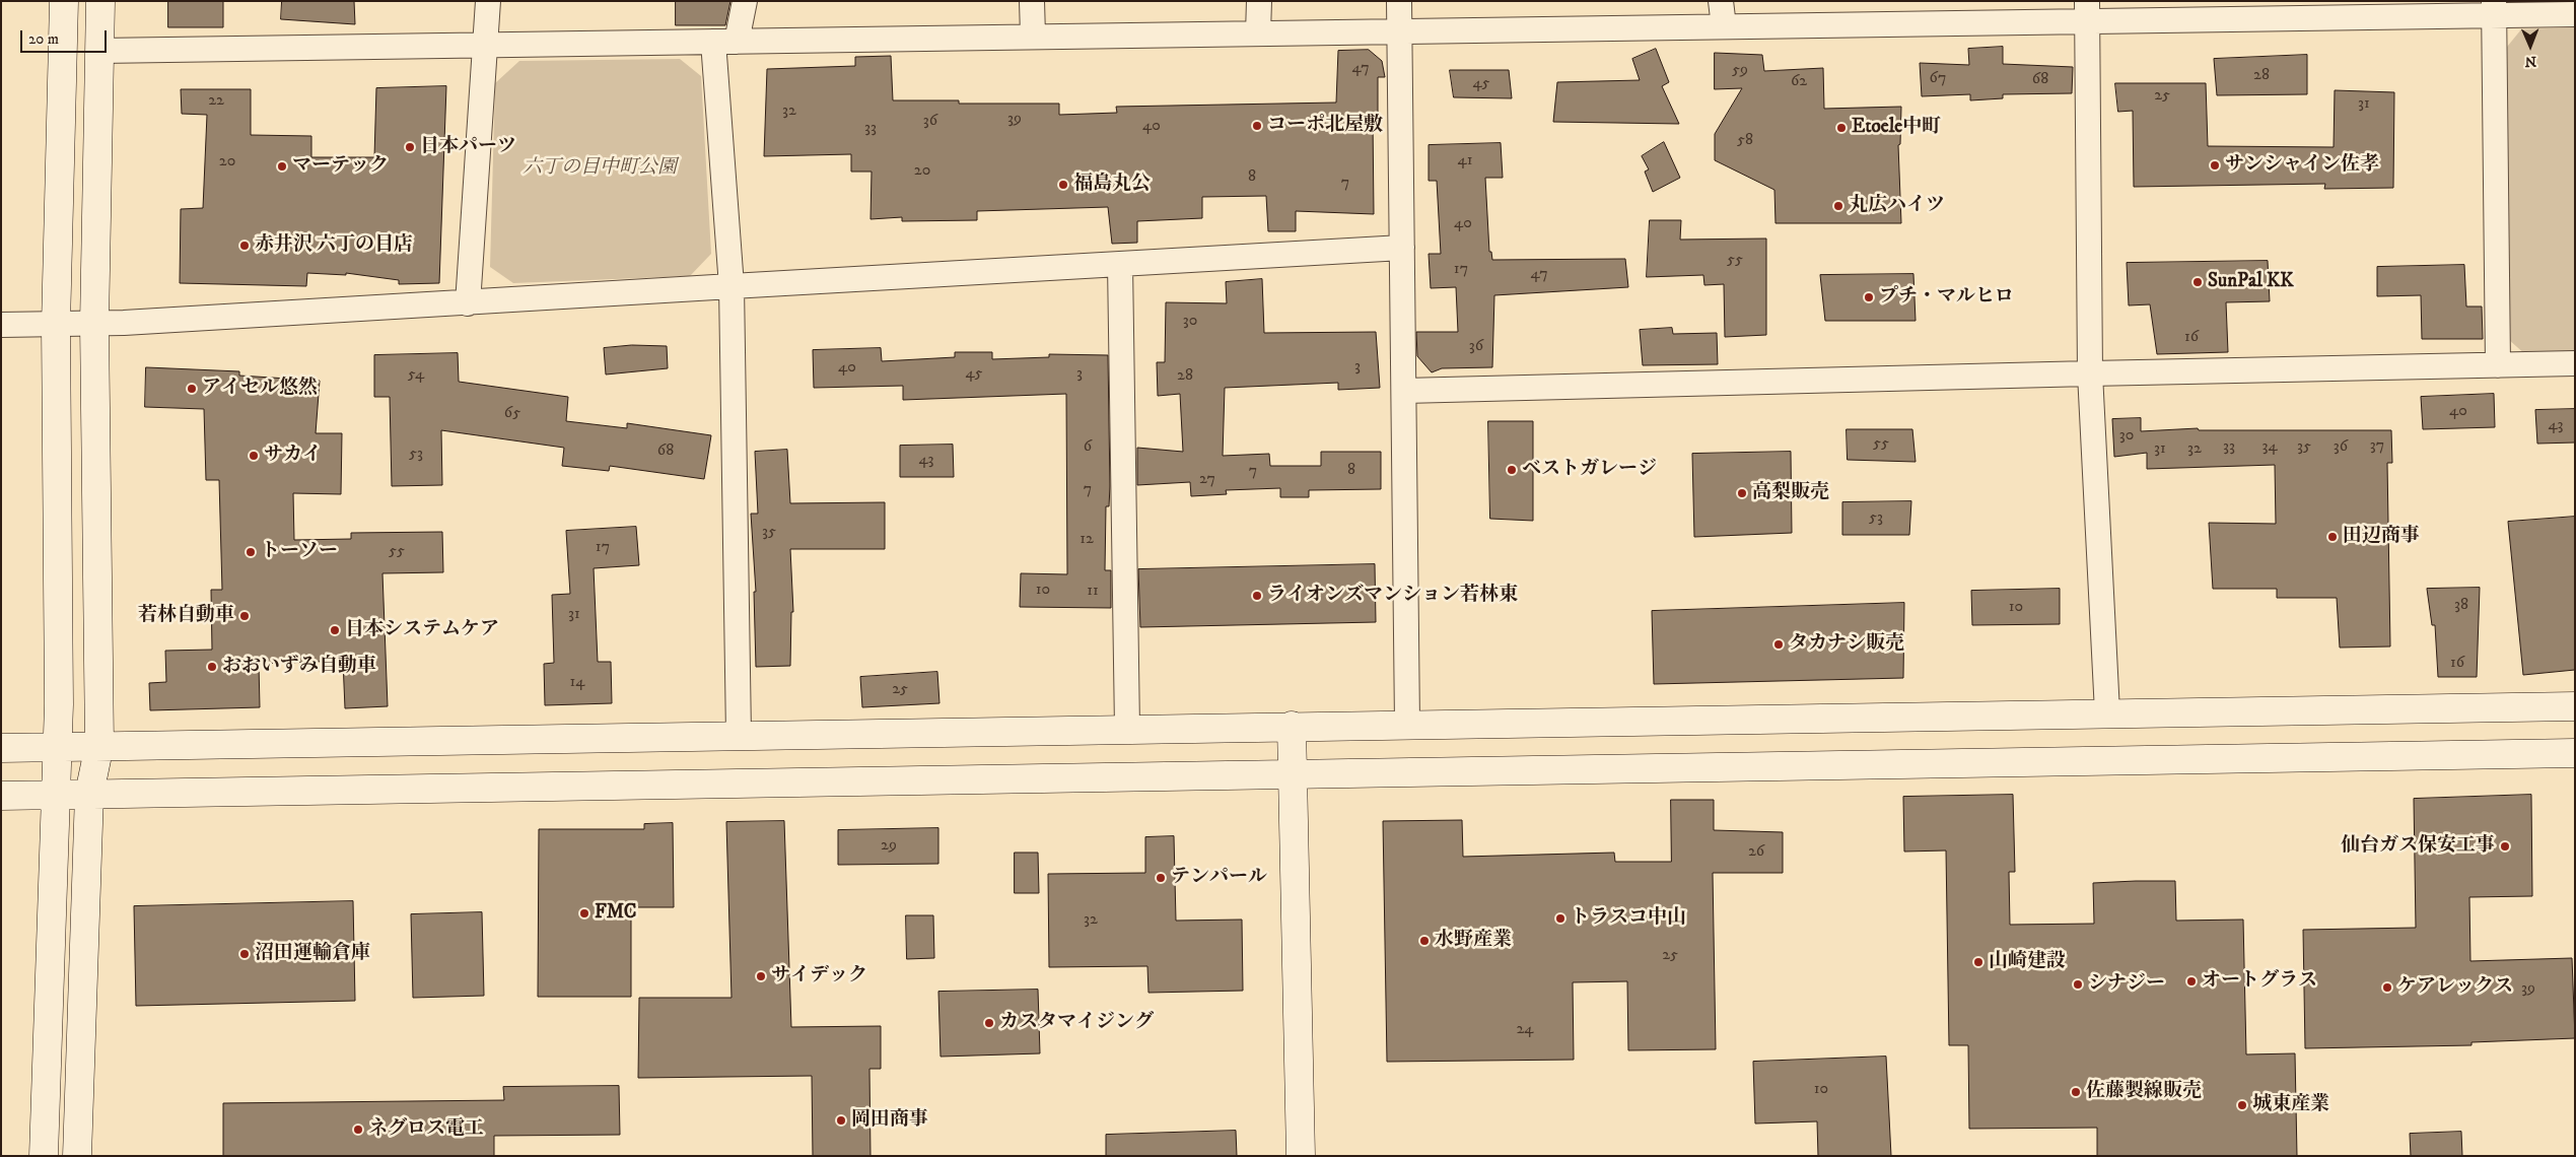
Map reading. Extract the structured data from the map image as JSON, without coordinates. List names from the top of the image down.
{
  "parks": ["六丁の目中町公園"],
  "places": [
    "コーポ北屋敷",
    "Etoele中町",
    "日本パーツ",
    "サンシャイン佐孝",
    "マーテック",
    "福島丸公",
    "丸広ハイツ",
    "赤井沢 六丁の目店",
    "SunPal KK",
    "プチ・マルヒロ",
    "アイセル悠然",
    "サカイ",
    "ベストガレージ",
    "高梨販売",
    "田辺商事",
    "トーソー",
    "ライオンズマンション若林東",
    "若林自動車",
    "日本システムケア",
    "タカナシ販売",
    "おおいずみ自動車",
    "仙台ガス保安工事",
    "テンパール",
    "FMC",
    "トラスコ中山",
    "水野産業",
    "沼田運輸倉庫",
    "山崎建設",
    "サイデック",
    "オートグラス",
    "シナジー",
    "ケアレックス",
    "カスタマイジング",
    "佐藤製線販売",
    "城東産業",
    "岡田商事",
    "ネグロス電工"
  ],
  "house_numbers": [
    "47",
    "59",
    "28",
    "67",
    "68",
    "62",
    "45",
    "25",
    "22",
    "31",
    "32",
    "39",
    "36",
    "40",
    "33",
    "58",
    "41",
    "20",
    "20",
    "8",
    "7",
    "40",
    "55",
    "17",
    "47",
    "30",
    "16",
    "36",
    "3",
    "40",
    "45",
    "3",
    "54",
    "28",
    "40",
    "65",
    "43",
    "30",
    "55",
    "37",
    "6",
    "33",
    "34",
    "35",
    "36",
    "31",
    "32",
    "68",
    "53",
    "43",
    "8",
    "7",
    "27",
    "7",
    "53",
    "35",
    "12",
    "17",
    "55",
    "10",
    "11",
    "38",
    "10",
    "31",
    "16",
    "14",
    "25",
    "29",
    "26",
    "32",
    "25",
    "39",
    "24",
    "10"
  ],
  "scale_bar": "20 m",
  "north": "bottom"
}
